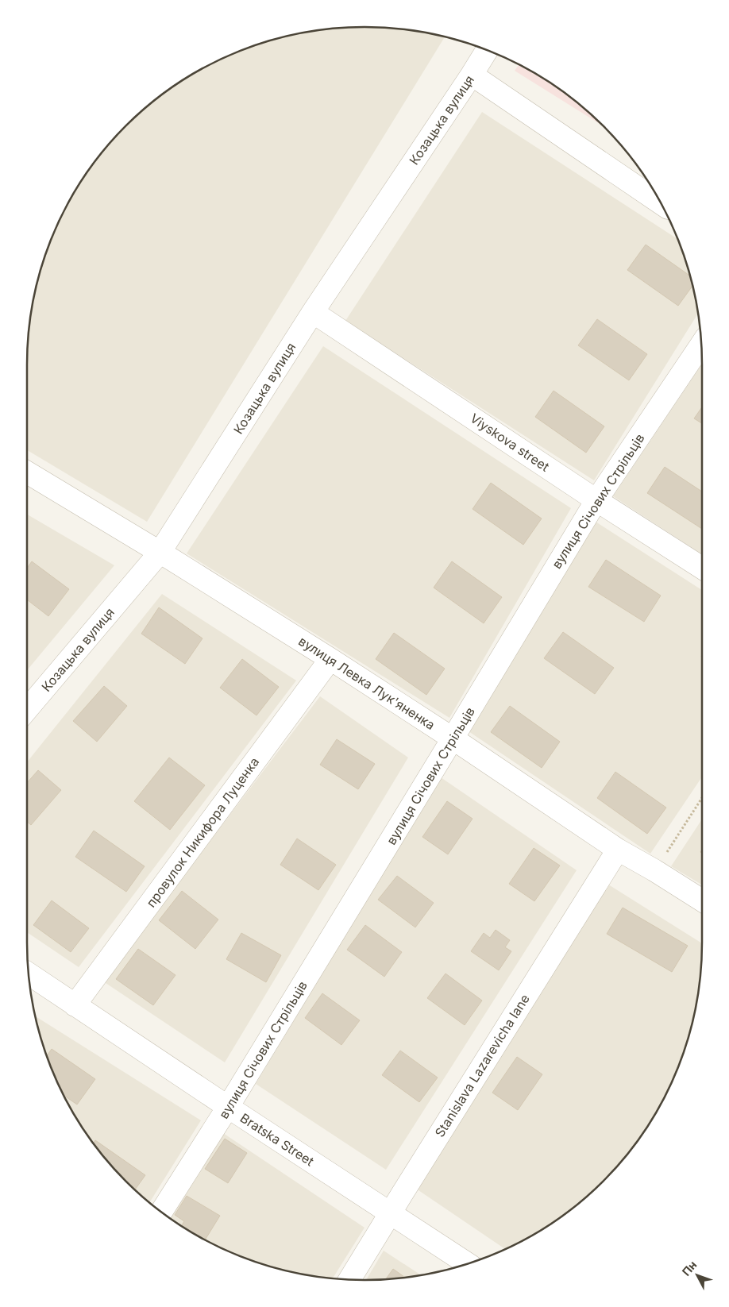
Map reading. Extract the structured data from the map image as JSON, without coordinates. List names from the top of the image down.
{
  "streets": {
    "street": [
      "Козацька вулиця",
      "Viyskova street",
      "вулиця Січових Стрільців",
      "вулиця Левка Лук'яненка",
      "провулок Никифора Луценка",
      "Stanislava Lazarevicha lane",
      "Bratska Street"
    ]
  },
  "crossings": [
    ["Козацька вулиця", "Viyskova street"],
    ["Козацька вулиця", "вулиця Левка Лук'яненка"],
    ["Viyskova street", "вулиця Січових Стрільців"],
    ["вулиця Січових Стрільців", "вулиця Левка Лук'яненка"],
    ["вулиця Січових Стрільців", "Bratska Street"],
    ["вулиця Левка Лук'яненка", "провулок Никифора Луценка"],
    ["вулиця Левка Лук'яненка", "Stanislava Lazarevicha lane"],
    ["провулок Никифора Луценка", "Bratska Street"],
    ["Stanislava Lazarevicha lane", "Bratska Street"]
  ],
  "north": "top left"
}
